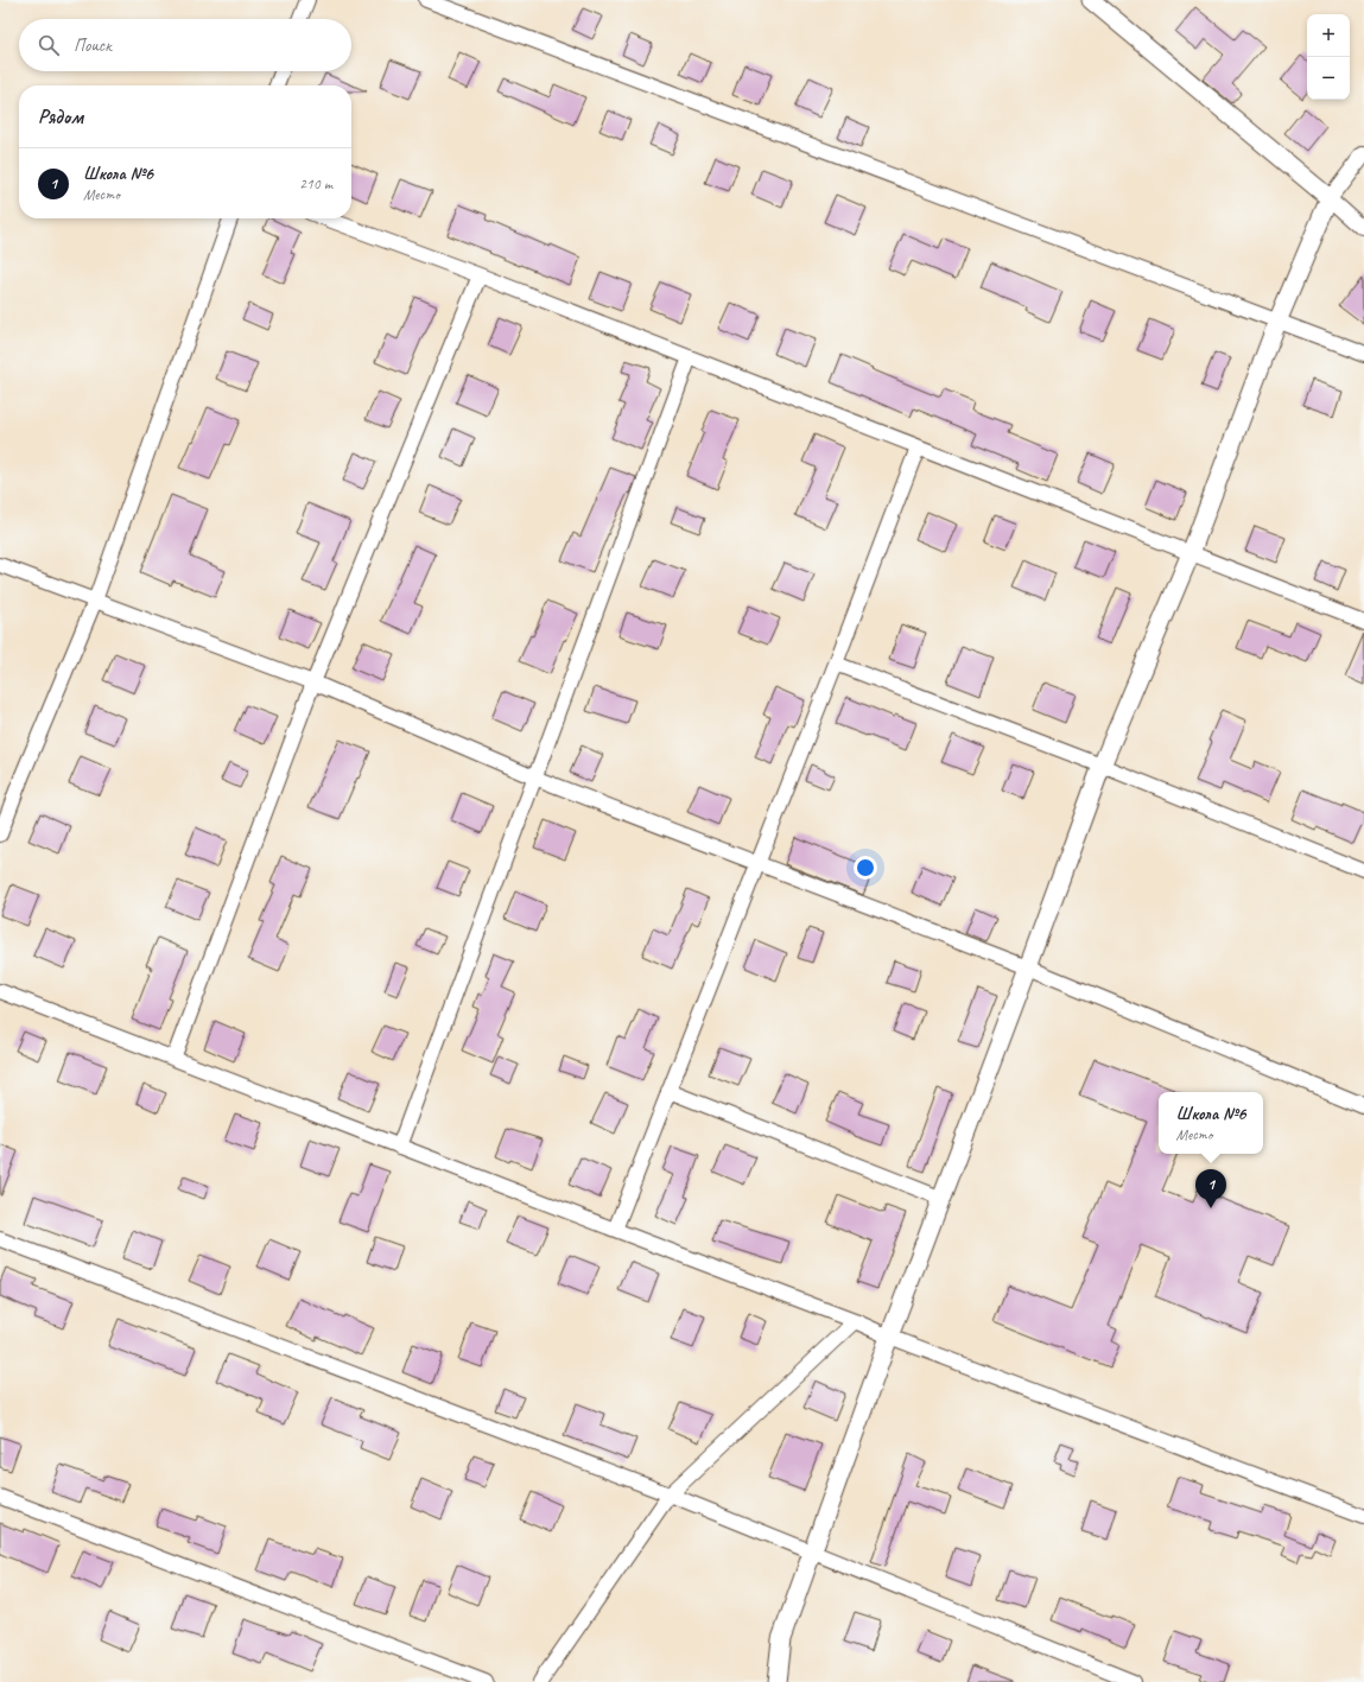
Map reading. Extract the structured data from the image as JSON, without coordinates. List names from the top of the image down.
{
  "page": {
    "map_buttons": ["+", "−"],
    "search": "Поиск",
    "heading": "Рядом",
    "list": [
      {
        "mark": "1",
        "name": "Школа №6",
        "note": "Место",
        "value": "210 m"
      }
    ],
    "popup": ["Школа №6", "Место"],
    "pins": "1"
  }
}
